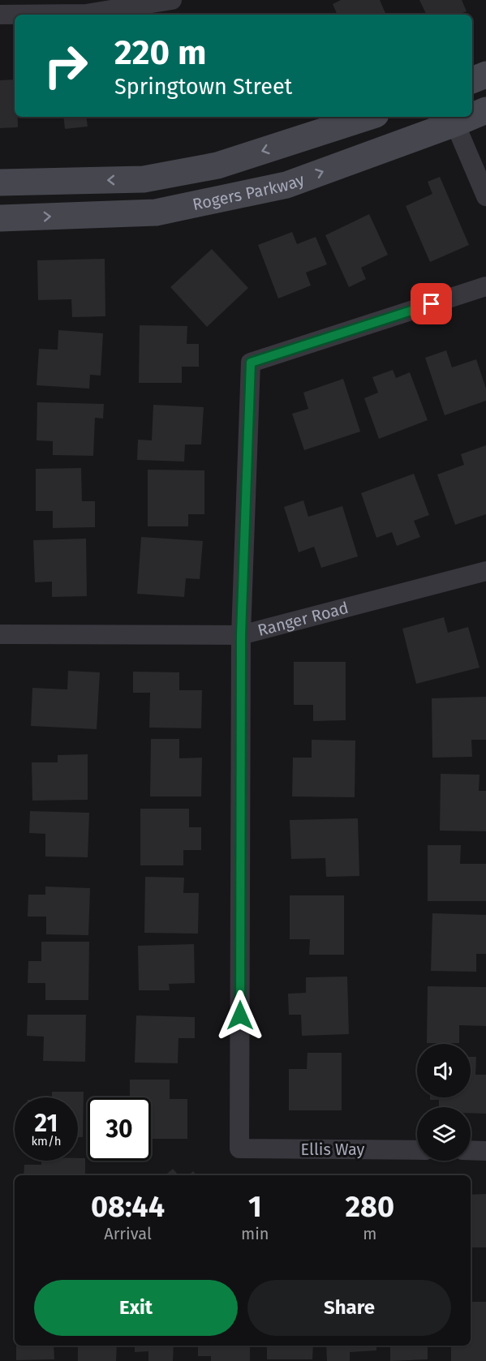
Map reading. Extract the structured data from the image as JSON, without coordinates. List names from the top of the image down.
{
  "streets": {
    "street": ["Rogers Parkway", "Ranger Road", "Ellis Way"]
  },
  "crossings": [
    ["Ranger Road", "Ellis Way"]
  ],
  "page": {
    "turn": ["220 m", "Springtown Street"],
    "speed": "21 km/h",
    "limit": "30",
    "eta": [
      "08:44",
      "Arrival",
      "1",
      "min",
      "280",
      "m"
    ],
    "buttons": ["Exit", "Share"]
  }
}
